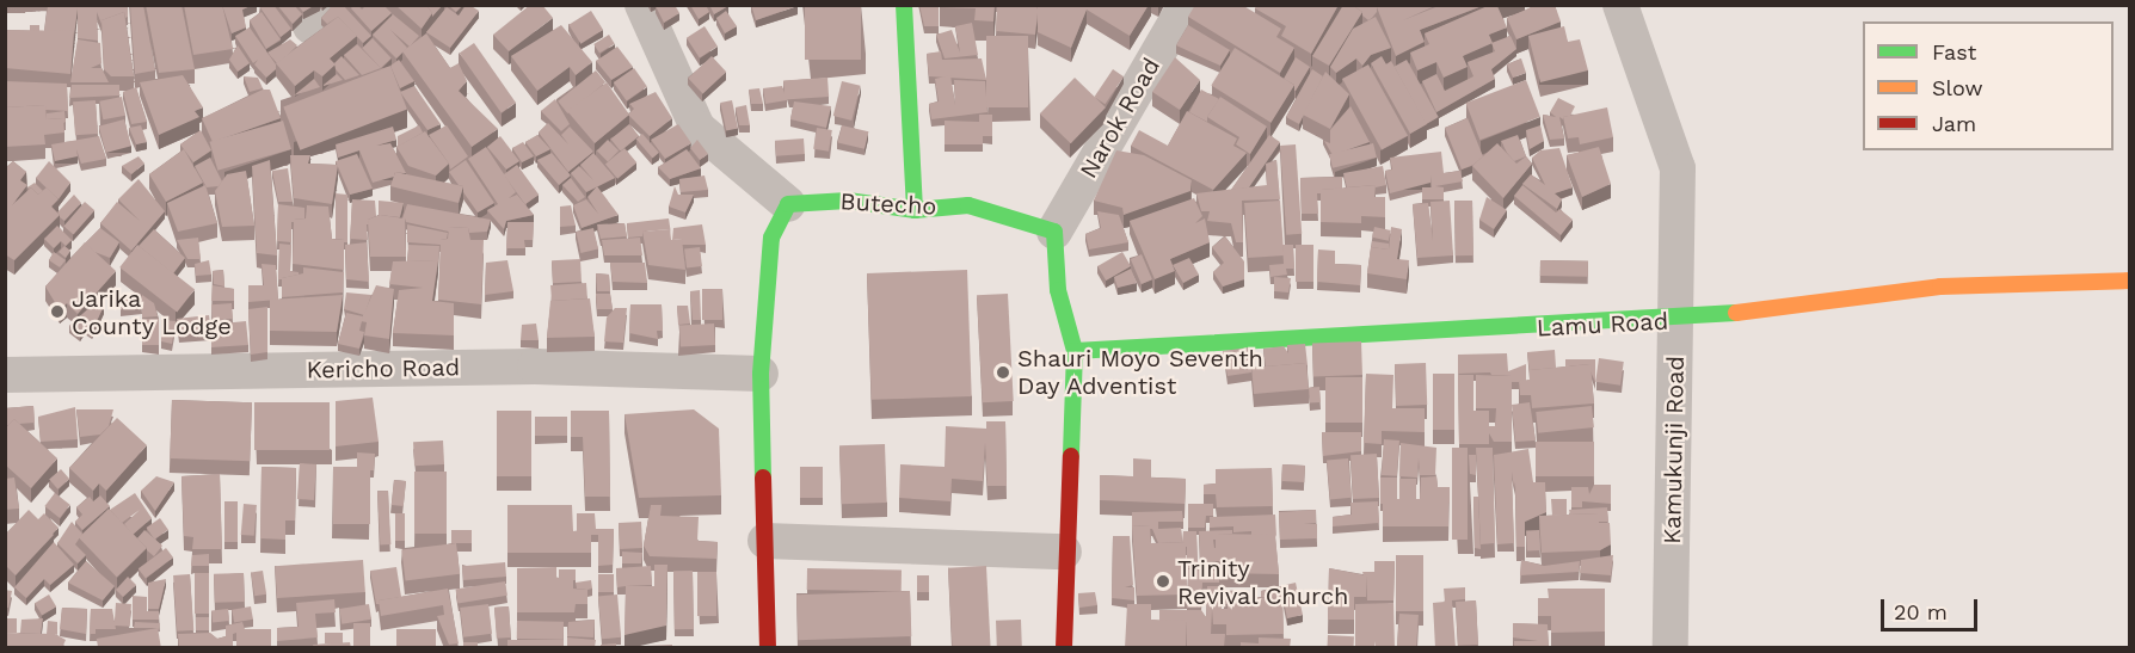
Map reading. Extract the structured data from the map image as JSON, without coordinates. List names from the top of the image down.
{
  "streets": {
    "street": [
      "Narok Road",
      "Butecho",
      "Lamu Road",
      "Kericho Road",
      "Kamukunji Road"
    ]
  },
  "crossings": [
    ["Narok Road", "Butecho"],
    ["Lamu Road", "Kamukunji Road"]
  ],
  "places": ["Jarika County Lodge", "Shauri Moyo Seventh Day Adventist", "Trinity Revival Church"],
  "legend": ["Fast", "Slow", "Jam"],
  "scale_bar": "20 m"
}
